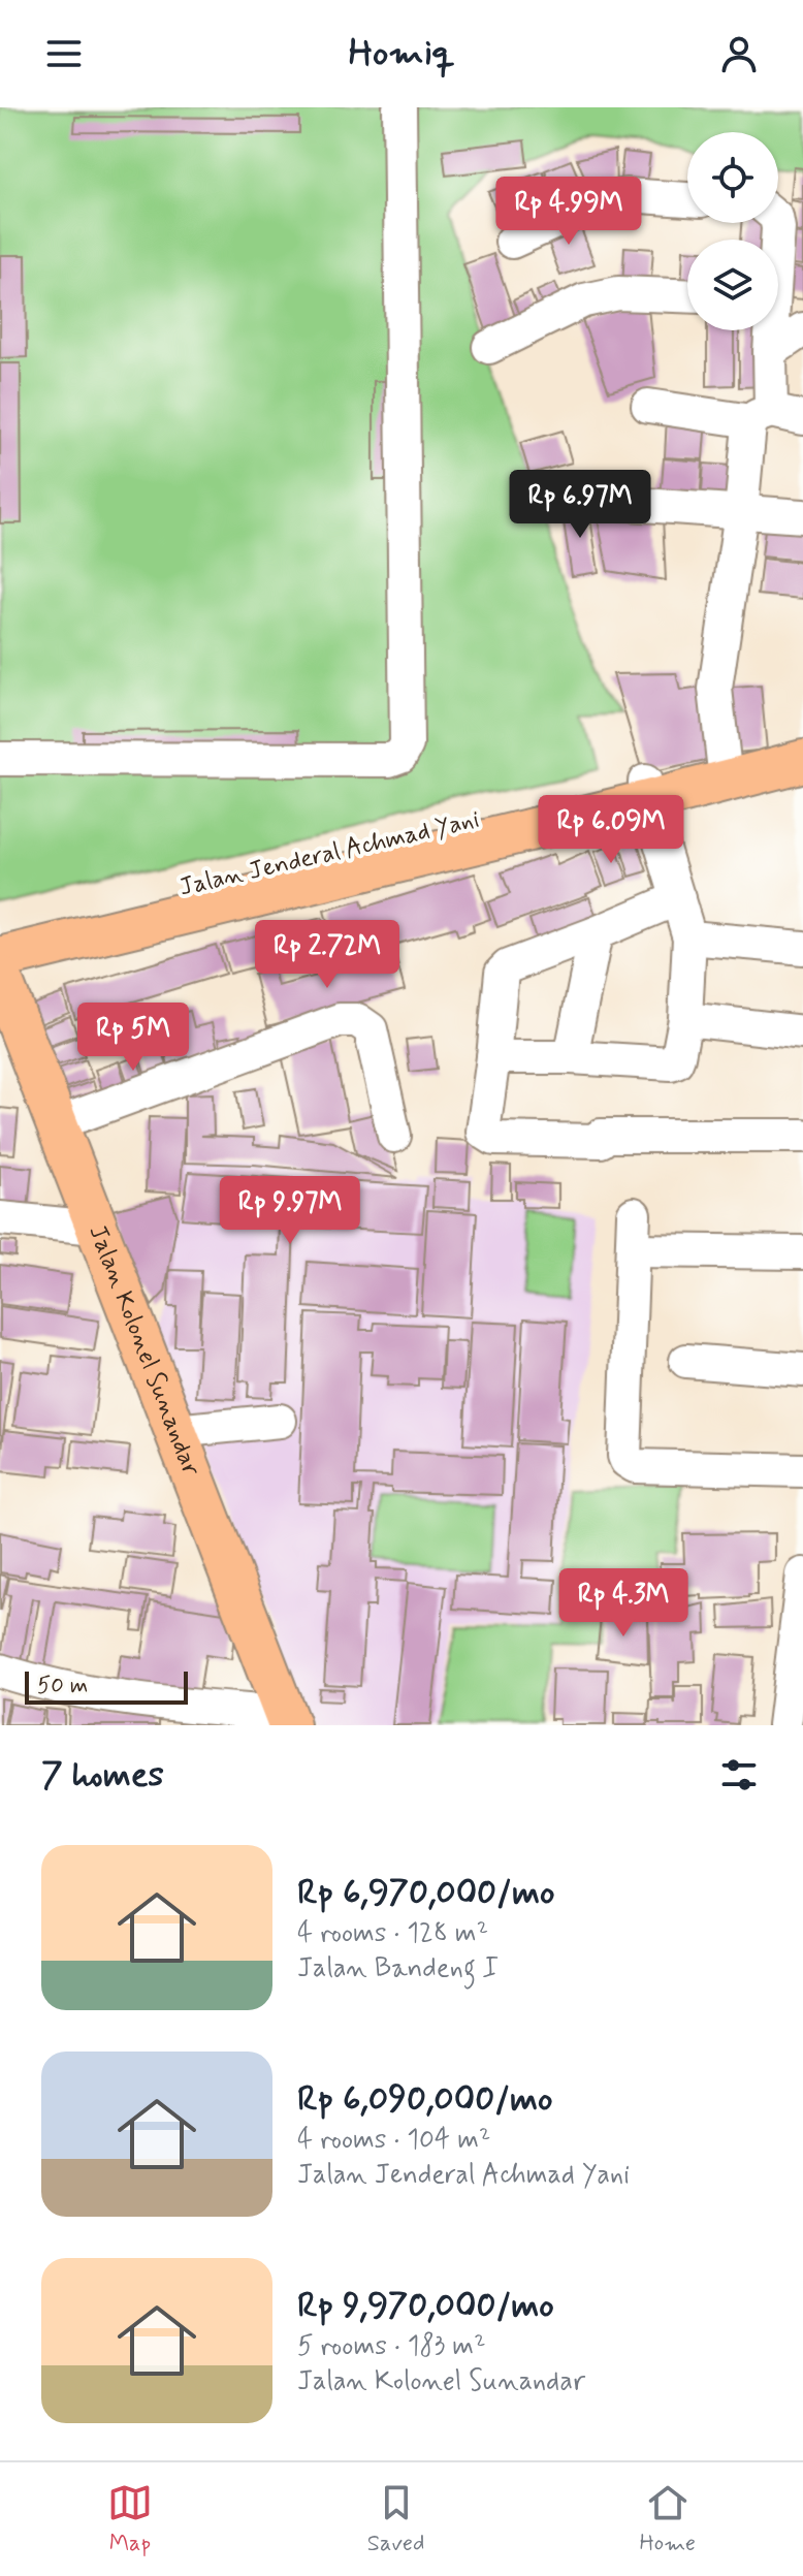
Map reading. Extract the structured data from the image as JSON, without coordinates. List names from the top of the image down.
{
  "streets": {
    "main road": ["Jalan Jenderal Achmad Yani", "Jalan Kolonel Sunandar"]
  },
  "scale_bar": "50 m",
  "page": {
    "header": "Homiq",
    "price": [
      "Rp 4.99M",
      "Rp 6.97M",
      "Rp 6.09M",
      "Rp 2.72M",
      "Rp 5M",
      "Rp 9.97M",
      "Rp 4.3M"
    ],
    "scale": "50 m",
    "heading": "7 homes",
    "list": [
      {
        "name": "Rp 6,970,000/mo",
        "note": "4 rooms · 128 m² · Jalan Bandeng I"
      },
      {
        "name": "Rp 6,090,000/mo",
        "note": "4 rooms · 104 m² · Jalan Jenderal Achmad Yani"
      },
      {
        "name": "Rp 9,970,000/mo",
        "note": "5 rooms · 183 m² · Jalan Kolonel Sunandar"
      }
    ],
    "tabs": ["Map", "Saved", "Home"]
  }
}
